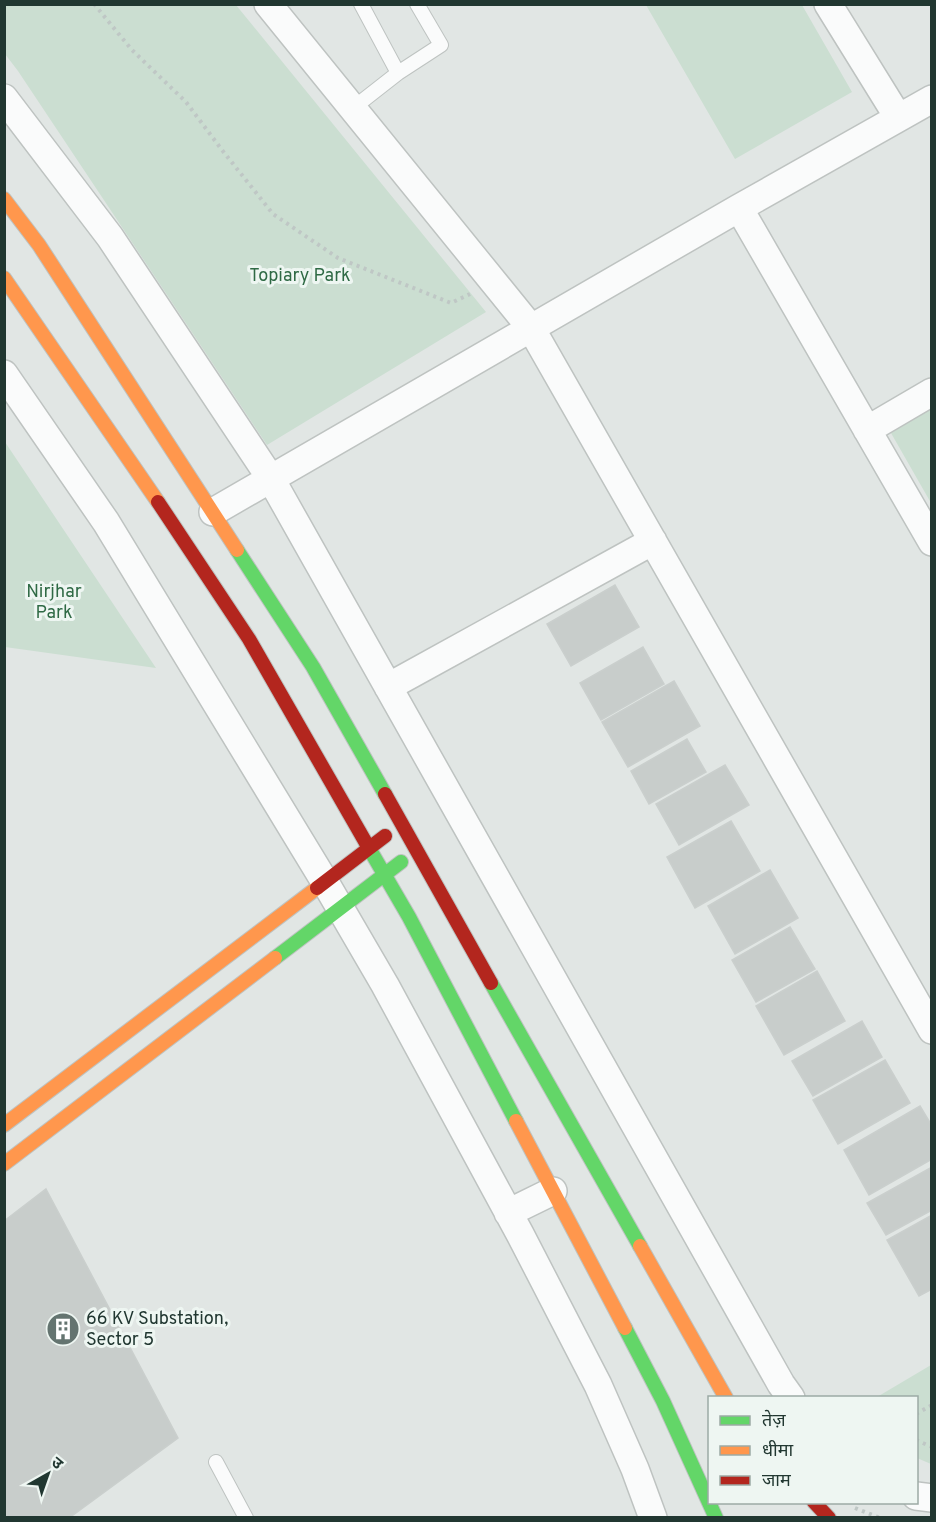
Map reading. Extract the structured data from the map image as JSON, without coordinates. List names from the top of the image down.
{
  "parks": ["Topiary Park", "Nirjhar Park"],
  "places": {
    "building": ["66 KV Substation, Sector 5"]
  },
  "legend": ["तेज़", "धीमा", "जाम"],
  "north": "top right"
}
